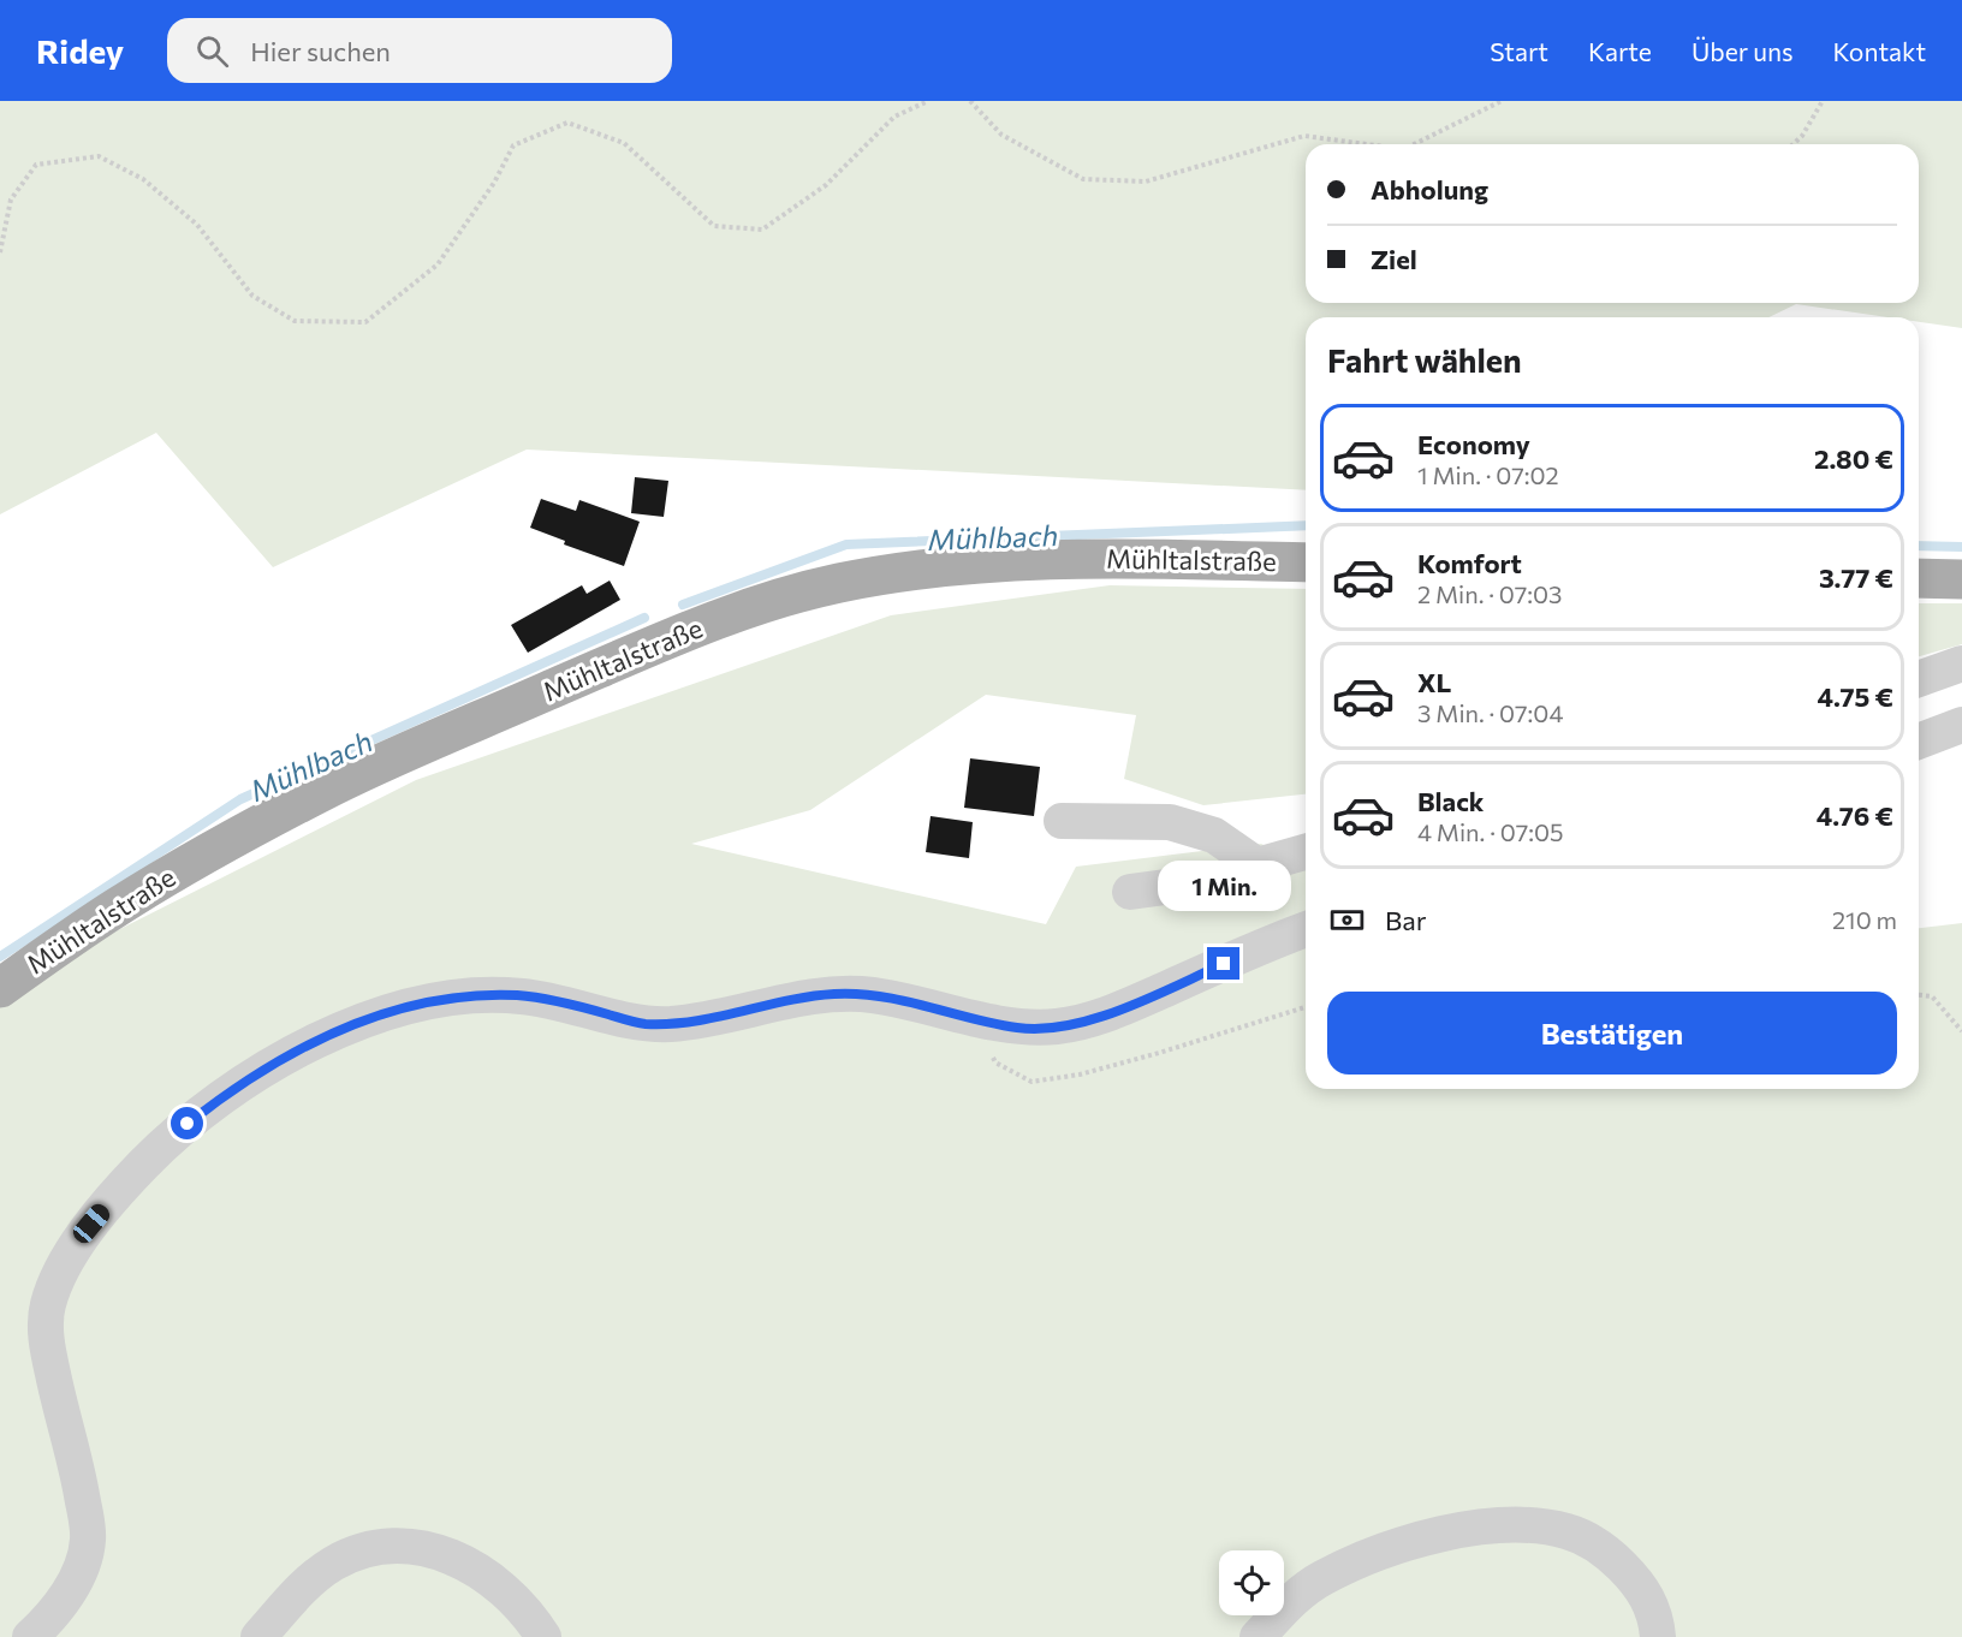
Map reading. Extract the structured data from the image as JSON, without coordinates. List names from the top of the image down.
{
  "streets": {
    "main road": ["Mühltalstraße"]
  },
  "water": ["Mühlbach"],
  "page": {
    "header": "Ridey",
    "search": "Hier suchen",
    "nav": [
      "Start",
      "Karte",
      "Über uns",
      "Kontakt"
    ],
    "banner": ["Abholung", "Ziel"],
    "heading": "Fahrt wählen",
    "list": [
      {
        "name": "Economy",
        "note": "1 Min. · 07:02",
        "value": "2.80 €"
      },
      {
        "name": "Komfort",
        "note": "2 Min. · 07:03",
        "value": "3.77 €"
      },
      {
        "name": "XL",
        "note": "3 Min. · 07:04",
        "value": "4.75 €"
      },
      {
        "name": "Black",
        "note": "4 Min. · 07:05",
        "value": "4.76 €"
      }
    ],
    "bubble": "1 Min.",
    "pay": ["Bar", "210 m"],
    "buttons": "Bestätigen"
  }
}
